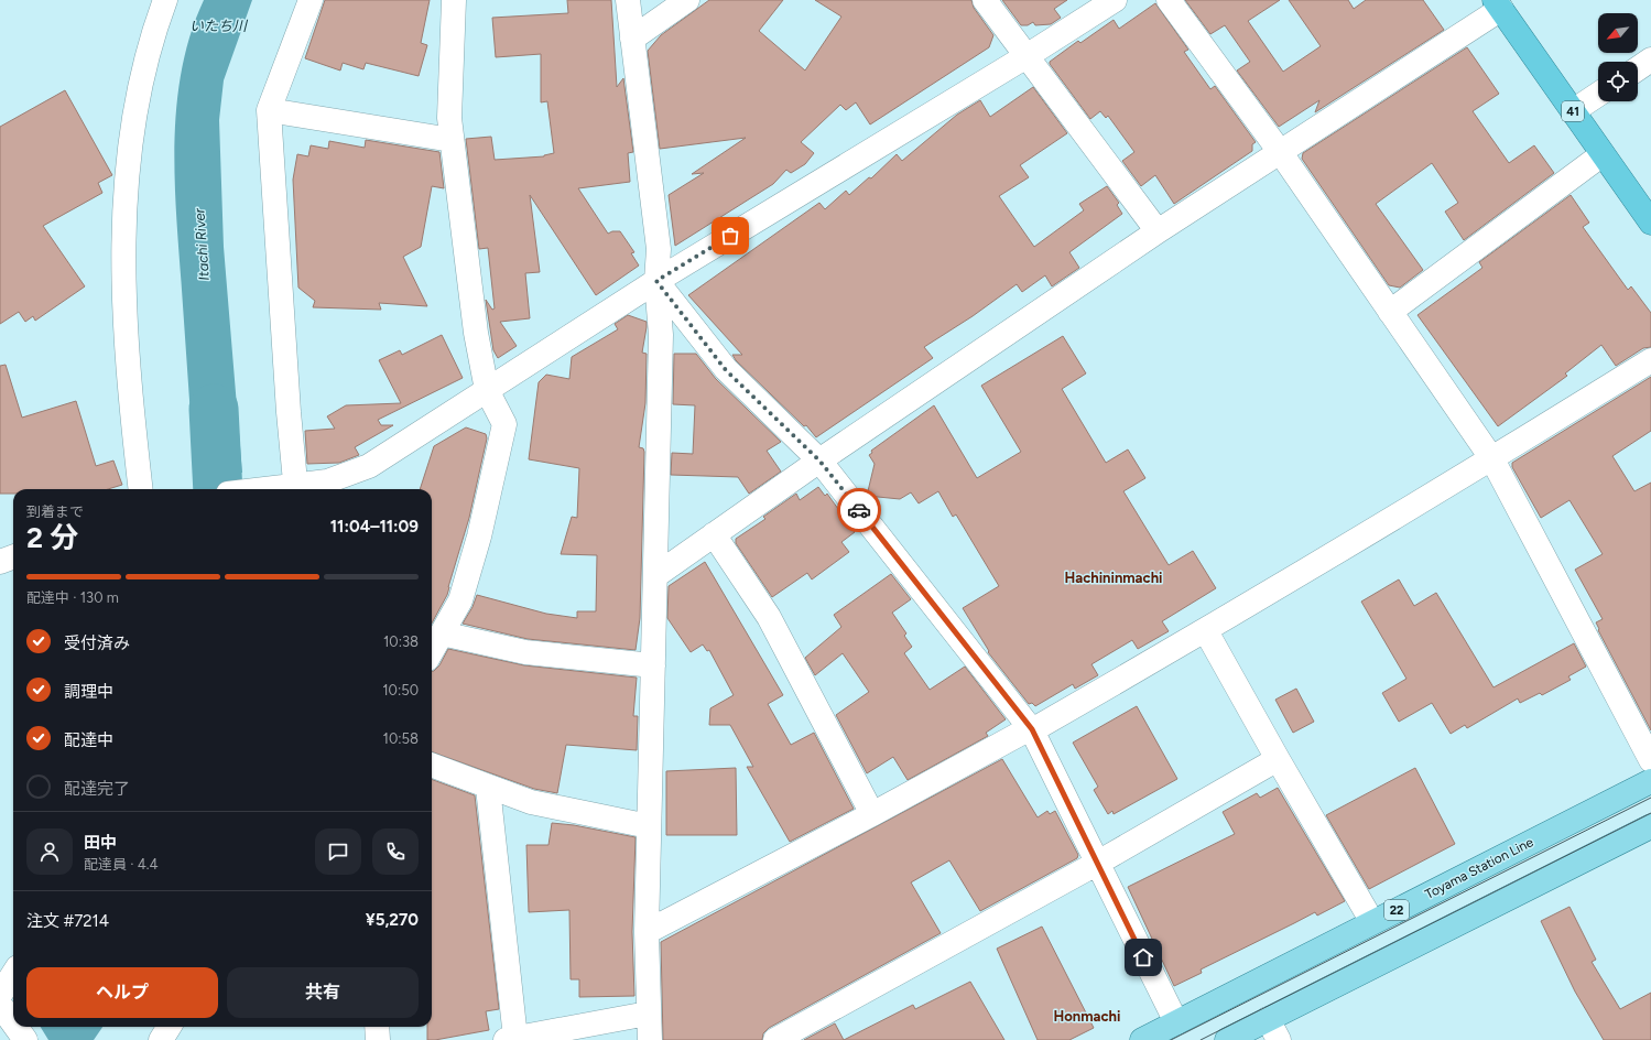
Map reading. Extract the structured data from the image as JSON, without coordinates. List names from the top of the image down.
{
  "streets": {
    "highway": ["41"],
    "main road": ["Toyama Station Line", "22"]
  },
  "districts": ["Hachininmachi", "Honmachi"],
  "water": ["いたち川", "Itachi River"],
  "north": "bottom left",
  "page": {
    "heading": ["2 分", "到着まで", "11:04–11:09"],
    "panel": [
      "田中",
      "配達員 · 4.4",
      "注文 #7214",
      "¥5,270"
    ],
    "bar": "配達中 · 130 m",
    "list": [
      ["受付済み", "10:38"],
      ["調理中", "10:50"],
      ["配達中", "10:58"],
      "配達完了"
    ],
    "buttons": ["ヘルプ", "共有"]
  }
}
